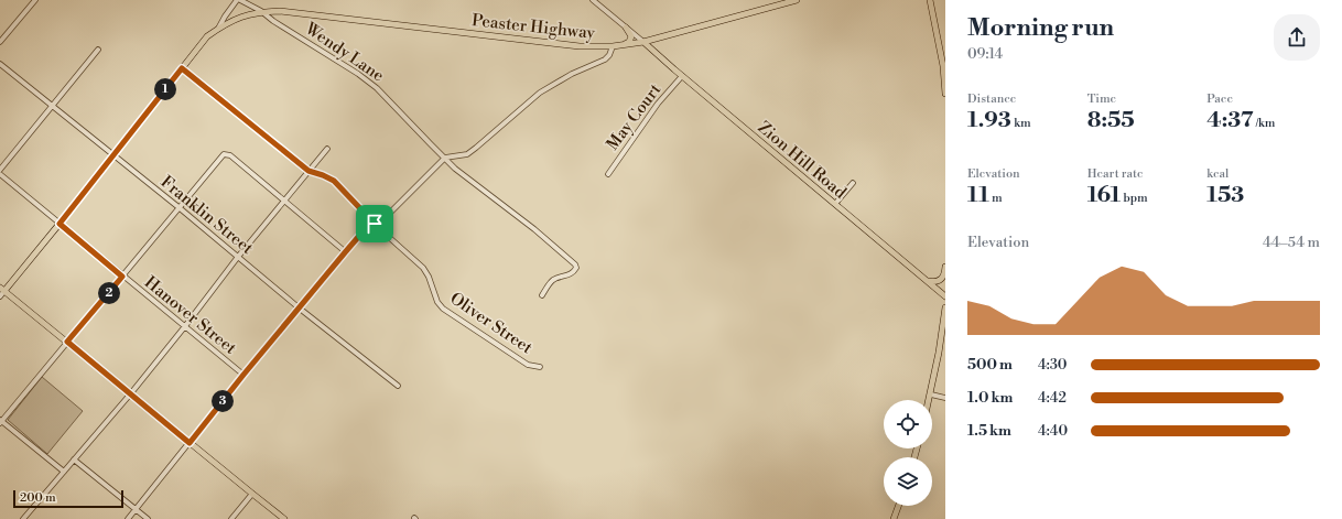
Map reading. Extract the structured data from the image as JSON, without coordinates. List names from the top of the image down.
{
  "streets": {
    "main road": ["Peaster Highway", "Zion Hill Road"],
    "street": [
      "Wendy Lane",
      "May Court",
      "Franklin Street",
      "Hanover Street",
      "Oliver Street"
    ]
  },
  "crossings": [
    ["Peaster Highway", "Wendy Lane"],
    ["Peaster Highway", "Zion Hill Road"],
    ["Peaster Highway", "Franklin Street"],
    ["Peaster Highway", "Hanover Street"],
    ["Peaster Highway", "Oliver Street"],
    ["May Court", "Zion Hill Road"]
  ],
  "scale_bar": "200 m",
  "page": {
    "heading": ["Morning run", "09:14"],
    "stats": [
      ["Distance", "1.93 km"],
      ["Time", "8:55"],
      ["Pace", "4:37 /km"],
      ["Elevation", "11 m"],
      ["Heart rate", "161 bpm"],
      ["kcal", "153"]
    ],
    "pins": ["1", "2", "3"],
    "chart": ["Elevation", "44–54 m"],
    "list": [
      {
        "name": "500 m",
        "note": "4:30"
      },
      {
        "name": "1.0 km",
        "note": "4:42"
      },
      {
        "name": "1.5 km",
        "note": "4:40"
      }
    ],
    "scale": "200 m"
  }
}
